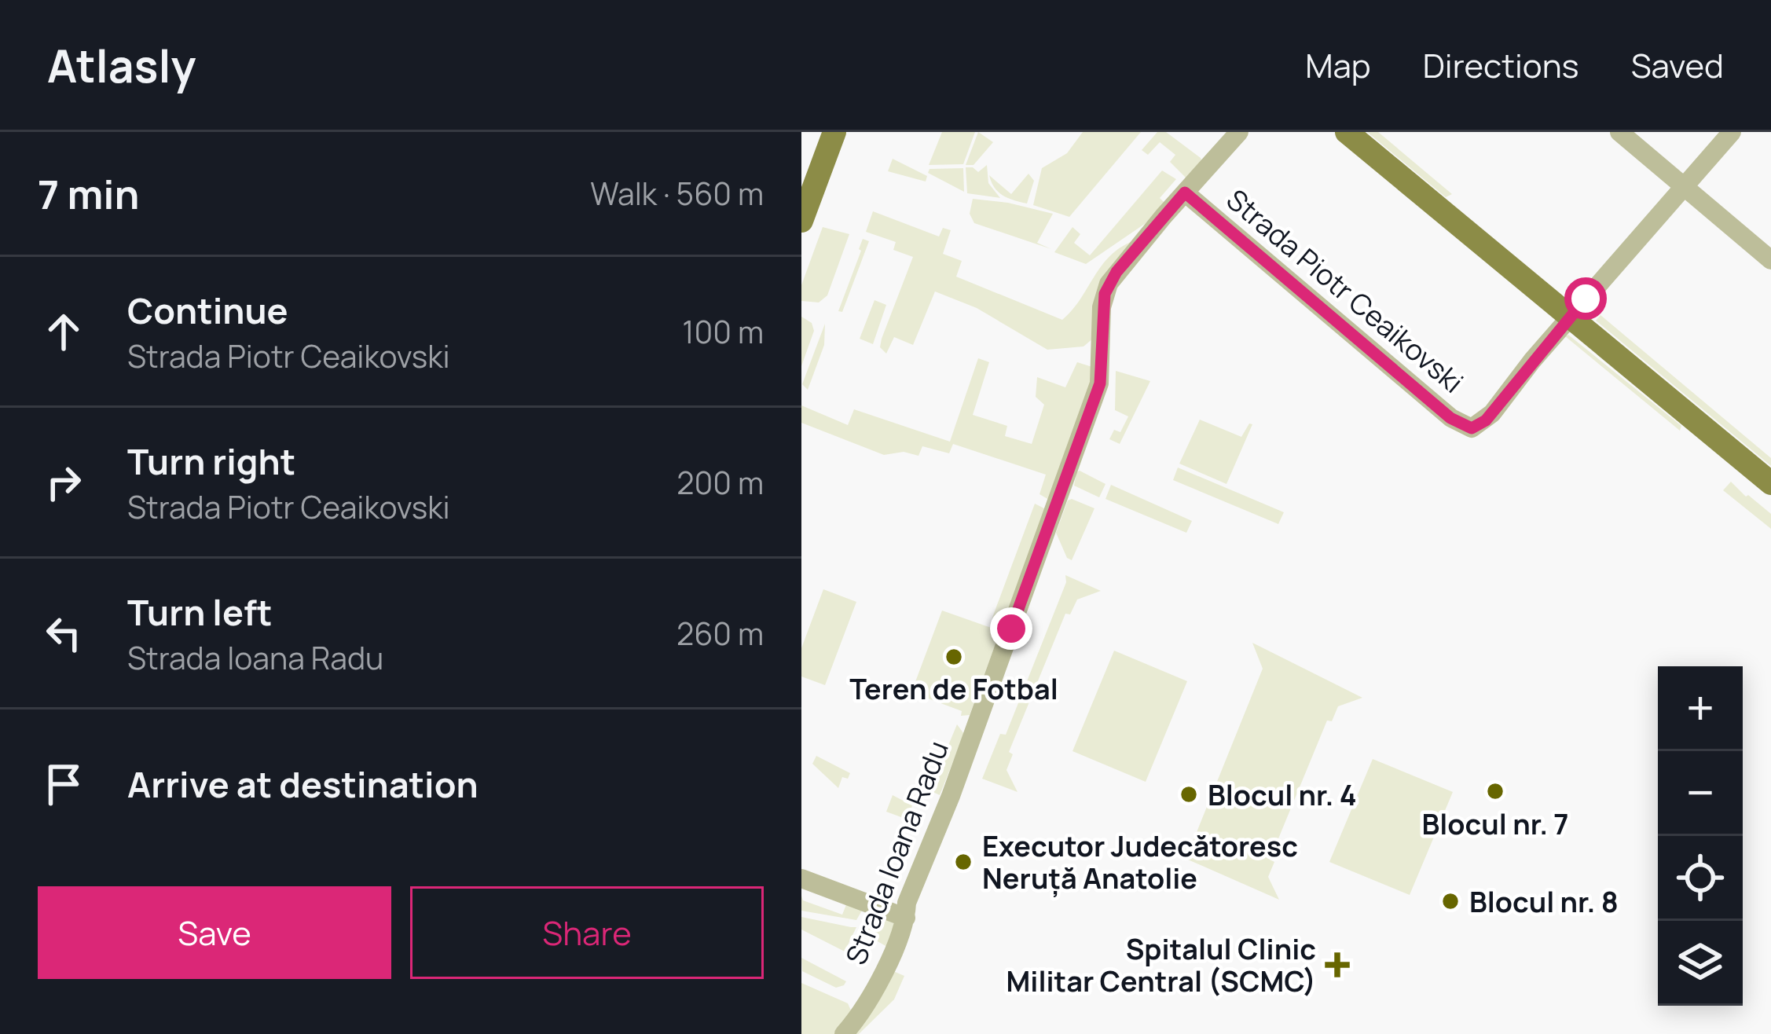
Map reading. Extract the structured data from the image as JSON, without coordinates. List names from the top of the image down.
{
  "streets": {
    "street": ["Strada Piotr Ceaikovski", "Strada Ioana Radu"]
  },
  "crossings": [
    ["Strada Piotr Ceaikovski", "Strada Ioana Radu"]
  ],
  "places": {
    "other": [
      "Teren de Fotbal",
      "Blocul nr. 7",
      "Blocul nr. 4",
      "Executor Judecătoresc Neruță Anatolie",
      "Blocul nr. 8"
    ],
    "health": ["Spitalul Clinic Militar Central (SCMC)"]
  },
  "page": {
    "header": "Atlasly",
    "nav": ["Map", "Directions", "Saved"],
    "heading": ["7 min", "Walk · 560 m"],
    "list": [
      ["Continue", "Strada Piotr Ceaikovski", "100 m"],
      ["Turn right", "Strada Piotr Ceaikovski", "200 m"],
      ["Turn left", "Strada Ioana Radu", "260 m"],
      "Arrive at destination"
    ],
    "map_buttons": ["+", "−"],
    "buttons": ["Save", "Share"]
  }
}
